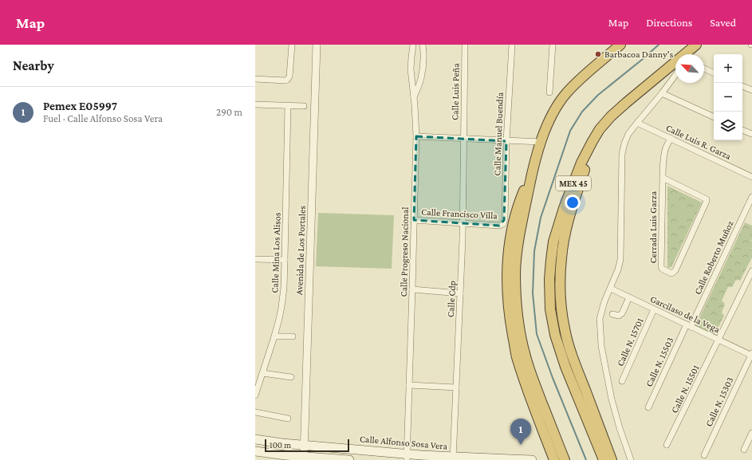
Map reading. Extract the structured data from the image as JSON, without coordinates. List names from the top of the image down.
{
  "streets": {
    "highway": ["MEX 45"],
    "main road": ["Calle Alfonso Sosa Vera"],
    "street": [
      "Calle Luis Peña",
      "Calle Manuel Buendía",
      "Calle Luis R. Garza",
      "Calle Francisco Villa",
      "Cerrada Luis Garza",
      "Avenida de Los Portales",
      "Calle Progreso Nacional",
      "Calle Mina Los Alisos",
      "Calle Roberto Muñoz",
      "Calle Cdp",
      "Garcilaso de la Vega",
      "Calle N. 15701",
      "Calle N. 15503",
      "Calle N. 15501",
      "Calle N. 15303"
    ]
  },
  "crossings": [
    ["Calle Luis Peña", "Calle Cdp"],
    ["Calle Manuel Buendía", "Calle Francisco Villa"],
    ["Calle Luis R. Garza", "Cerrada Luis Garza"],
    ["Calle Francisco Villa", "Calle Progreso Nacional"],
    ["Calle Francisco Villa", "Calle Cdp"],
    ["Avenida de Los Portales", "Calle Alfonso Sosa Vera"],
    ["Calle Progreso Nacional", "Calle Alfonso Sosa Vera"],
    ["Calle Roberto Muñoz", "Garcilaso de la Vega"],
    ["Calle Roberto Muñoz", "Calle N. 15503"],
    ["Calle Cdp", "Calle Alfonso Sosa Vera"],
    ["Garcilaso de la Vega", "Calle N. 15701"],
    ["Garcilaso de la Vega", "Calle N. 15503"],
    ["Garcilaso de la Vega", "Calle N. 15501"],
    ["Garcilaso de la Vega", "Calle N. 15303"]
  ],
  "places": ["Barbacoa Danny's"],
  "scale_bar": "100 m",
  "north": "top left",
  "page": {
    "header": "Map",
    "nav": ["Map", "Directions", "Saved"],
    "heading": "Nearby",
    "map_buttons": ["+", "−"],
    "list": [
      {
        "mark": "1",
        "name": "Pemex E05997",
        "note": "Fuel · Calle Alfonso Sosa Vera",
        "value": "290 m"
      }
    ],
    "pins": "1",
    "scale": "100 m"
  }
}
